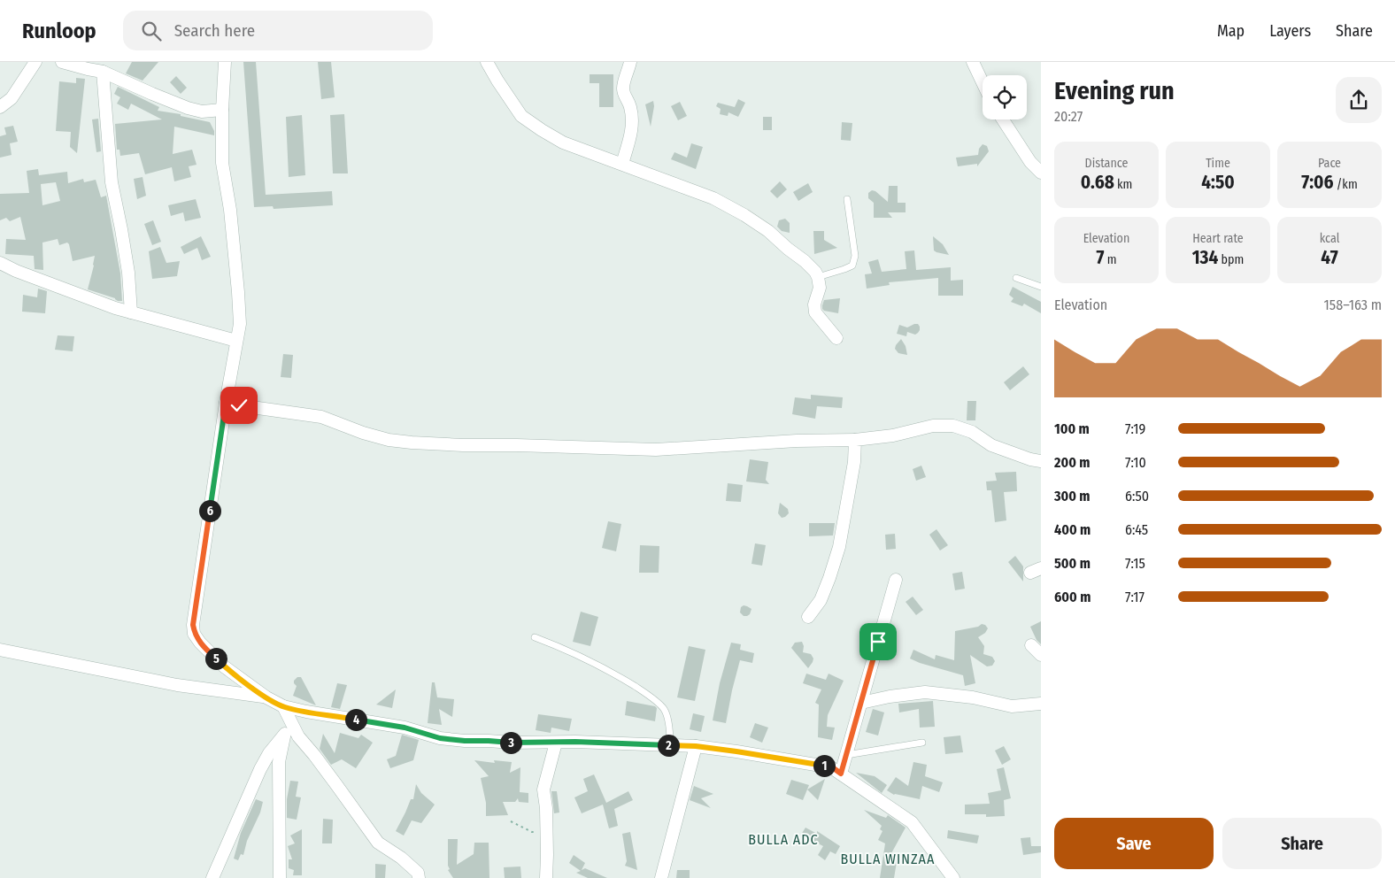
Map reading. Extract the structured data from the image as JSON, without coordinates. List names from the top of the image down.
{
  "districts": ["BULLA ADC", "BULLA WINZAA"],
  "page": {
    "header": "Runloop",
    "search": "Search here",
    "nav": ["Map", "Layers", "Share"],
    "heading": ["Evening run", "20:27"],
    "stats": [
      ["Distance", "0.68 km"],
      ["Time", "4:50"],
      ["Pace", "7:06 /km"],
      ["Elevation", "7 m"],
      ["Heart rate", "134 bpm"],
      ["kcal", "47"]
    ],
    "chart": ["Elevation", "158–163 m"],
    "list": [
      {
        "name": "100 m",
        "note": "7:19"
      },
      {
        "name": "200 m",
        "note": "7:10"
      },
      {
        "name": "300 m",
        "note": "6:50"
      },
      {
        "name": "400 m",
        "note": "6:45"
      },
      {
        "name": "500 m",
        "note": "7:15"
      },
      {
        "name": "600 m",
        "note": "7:17"
      }
    ],
    "pins": [
      "6",
      "5",
      "4",
      "3",
      "2",
      "1"
    ],
    "buttons": ["Save", "Share"]
  }
}
